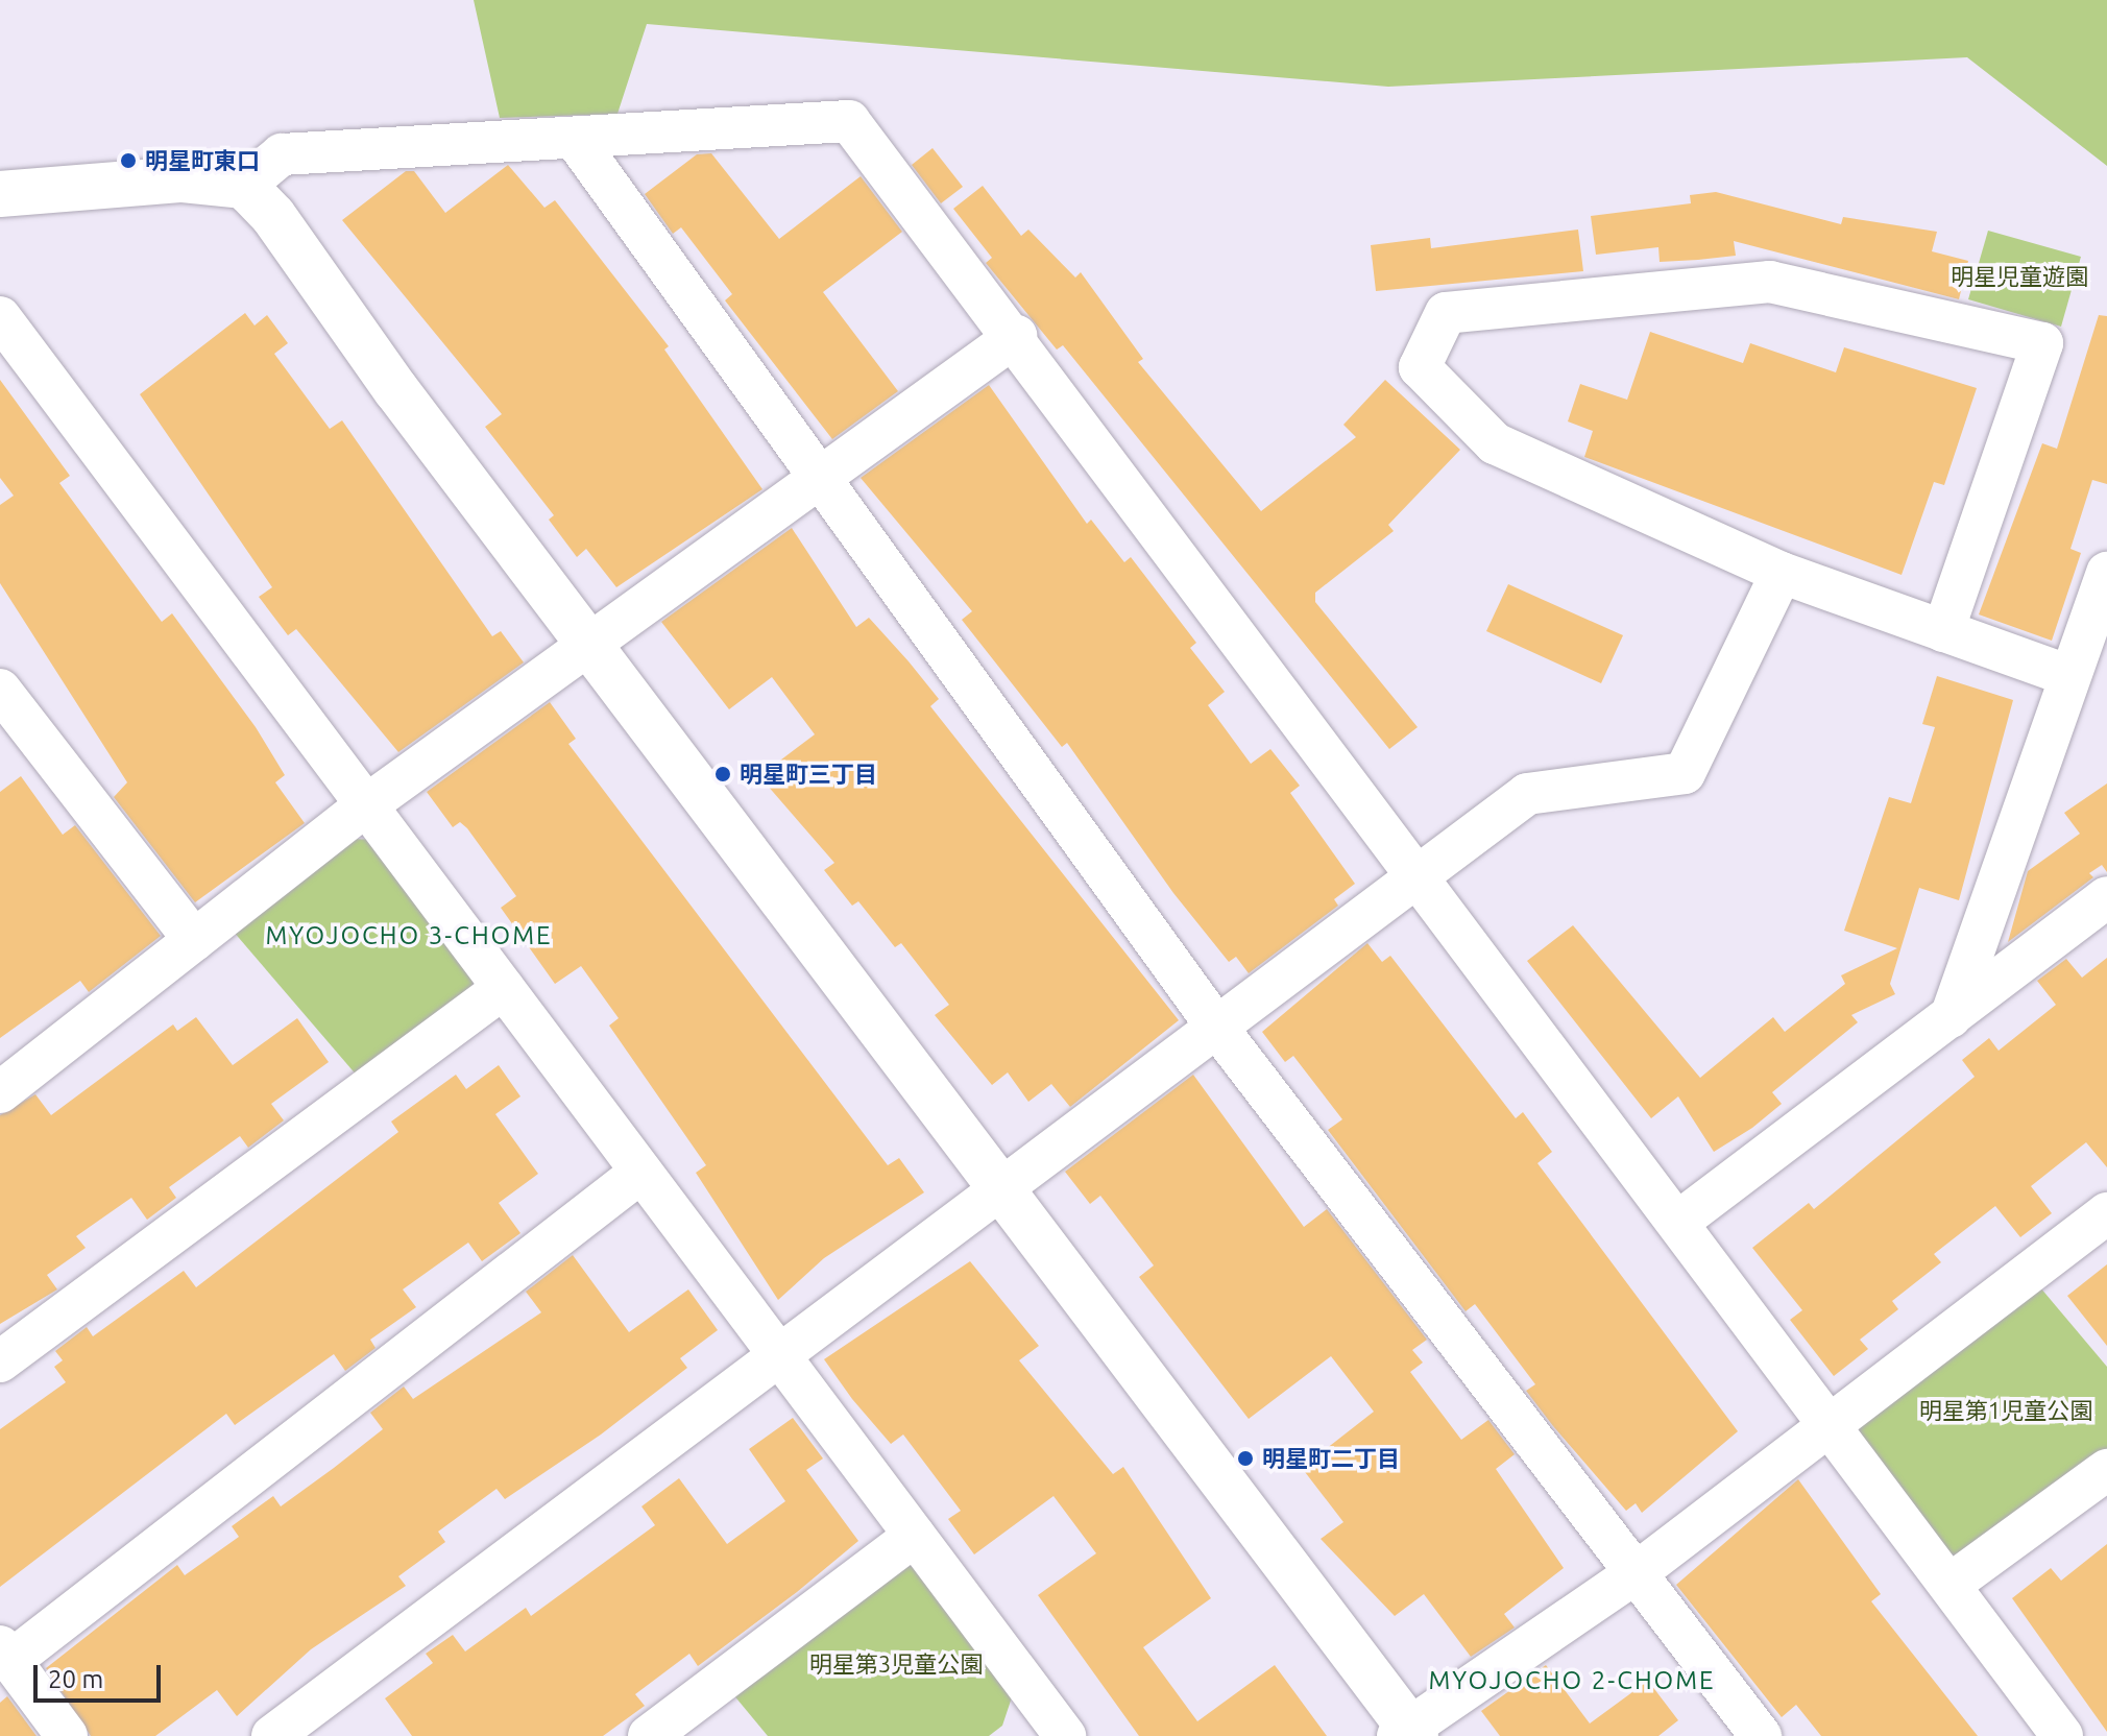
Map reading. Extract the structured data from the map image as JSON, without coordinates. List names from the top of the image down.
{
  "districts": ["MYOJOCHO 3-CHOME", "MYOJOCHO 2-CHOME"],
  "parks": ["明星児童遊園", "明星第1児童公園", "明星第3児童公園"],
  "places": ["明星町東口", "明星町三丁目", "明星町二丁目"],
  "scale_bar": "20 m"
}
